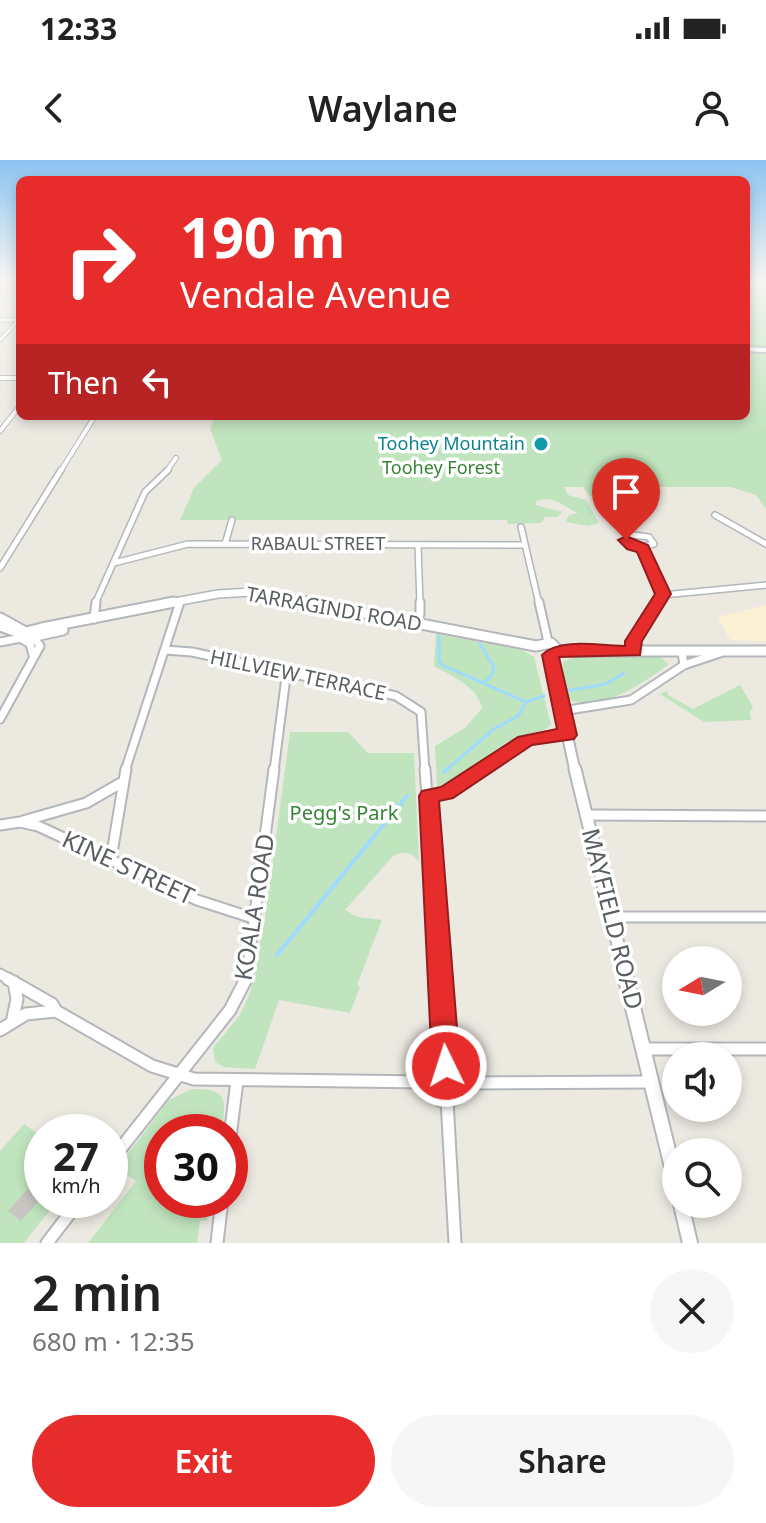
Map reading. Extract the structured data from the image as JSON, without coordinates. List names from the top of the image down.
{
  "streets": {
    "street": [
      "RABAUL STREET",
      "TARRAGINDI ROAD",
      "HILLVIEW TERRACE",
      "KINE STREET",
      "KOALA ROAD",
      "MAYFIELD ROAD"
    ]
  },
  "crossings": [
    ["HILLVIEW TERRACE", "KOALA ROAD"],
    ["KINE STREET", "KOALA ROAD"]
  ],
  "parks": ["Toohey Forest", "Pegg's Park"],
  "places": ["Toohey Mountain"],
  "north": "left",
  "page": {
    "status": "12:33",
    "header": "Waylane",
    "turn": ["190 m", "Vendale Avenue"],
    "then": "Then",
    "speed": "27 km/h",
    "limit": "30",
    "heading": ["2 min", "680 m · 12:35"],
    "buttons": ["Exit", "Share"]
  }
}
